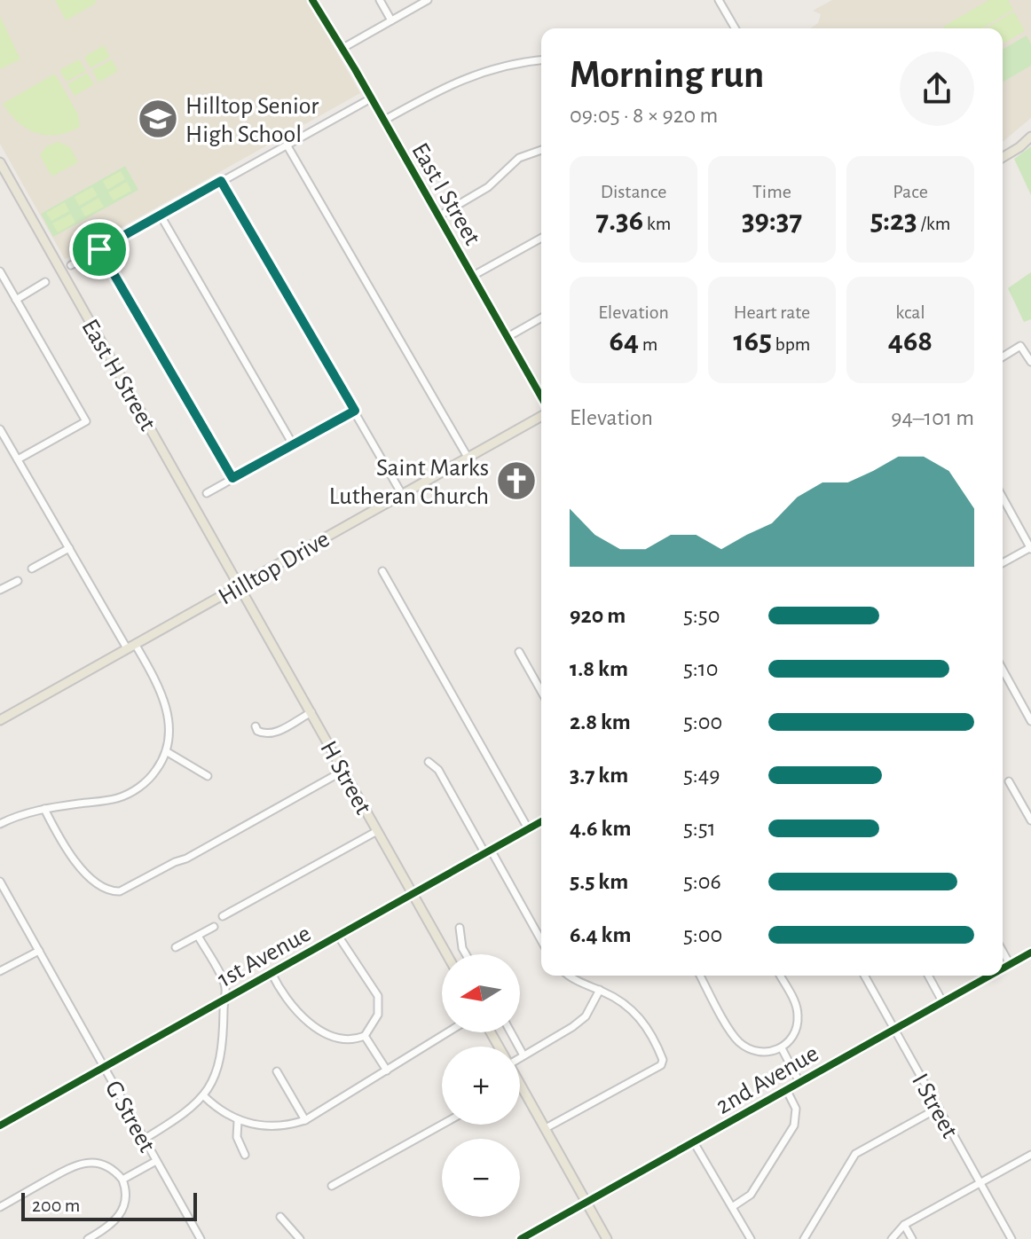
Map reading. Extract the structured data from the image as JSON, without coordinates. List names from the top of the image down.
{
  "streets": {
    "main road": ["East H Street", "Hilltop Drive", "H Street"],
    "street": [
      "East I Street",
      "1st Avenue",
      "2nd Avenue",
      "I Street",
      "G Street"
    ]
  },
  "crossings": [
    ["East H Street", "Hilltop Drive"],
    ["East H Street", "H Street"],
    ["Hilltop Drive", "H Street"],
    ["H Street", "1st Avenue"],
    ["1st Avenue", "G Street"],
    ["2nd Avenue", "I Street"]
  ],
  "places": {
    "school or university": ["Hilltop Senior High School"],
    "church": ["Saint Marks Lutheran Church"]
  },
  "scale_bar": "200 m",
  "north": "left",
  "page": {
    "heading": ["Morning run", "09:05 · 8 × 920 m"],
    "stats": [
      ["Distance", "7.36 km"],
      ["Time", "39:37"],
      ["Pace", "5:23 /km"],
      ["Elevation", "64 m"],
      ["Heart rate", "165 bpm"],
      ["kcal", "468"]
    ],
    "chart": ["Elevation", "94–101 m"],
    "list": [
      {
        "name": "920 m",
        "note": "5:50"
      },
      {
        "name": "1.8 km",
        "note": "5:10"
      },
      {
        "name": "2.8 km",
        "note": "5:00"
      },
      {
        "name": "3.7 km",
        "note": "5:49"
      },
      {
        "name": "4.6 km",
        "note": "5:51"
      },
      {
        "name": "5.5 km",
        "note": "5:06"
      },
      {
        "name": "6.4 km",
        "note": "5:00"
      }
    ],
    "map_buttons": ["+", "−"],
    "scale": "200 m"
  }
}
